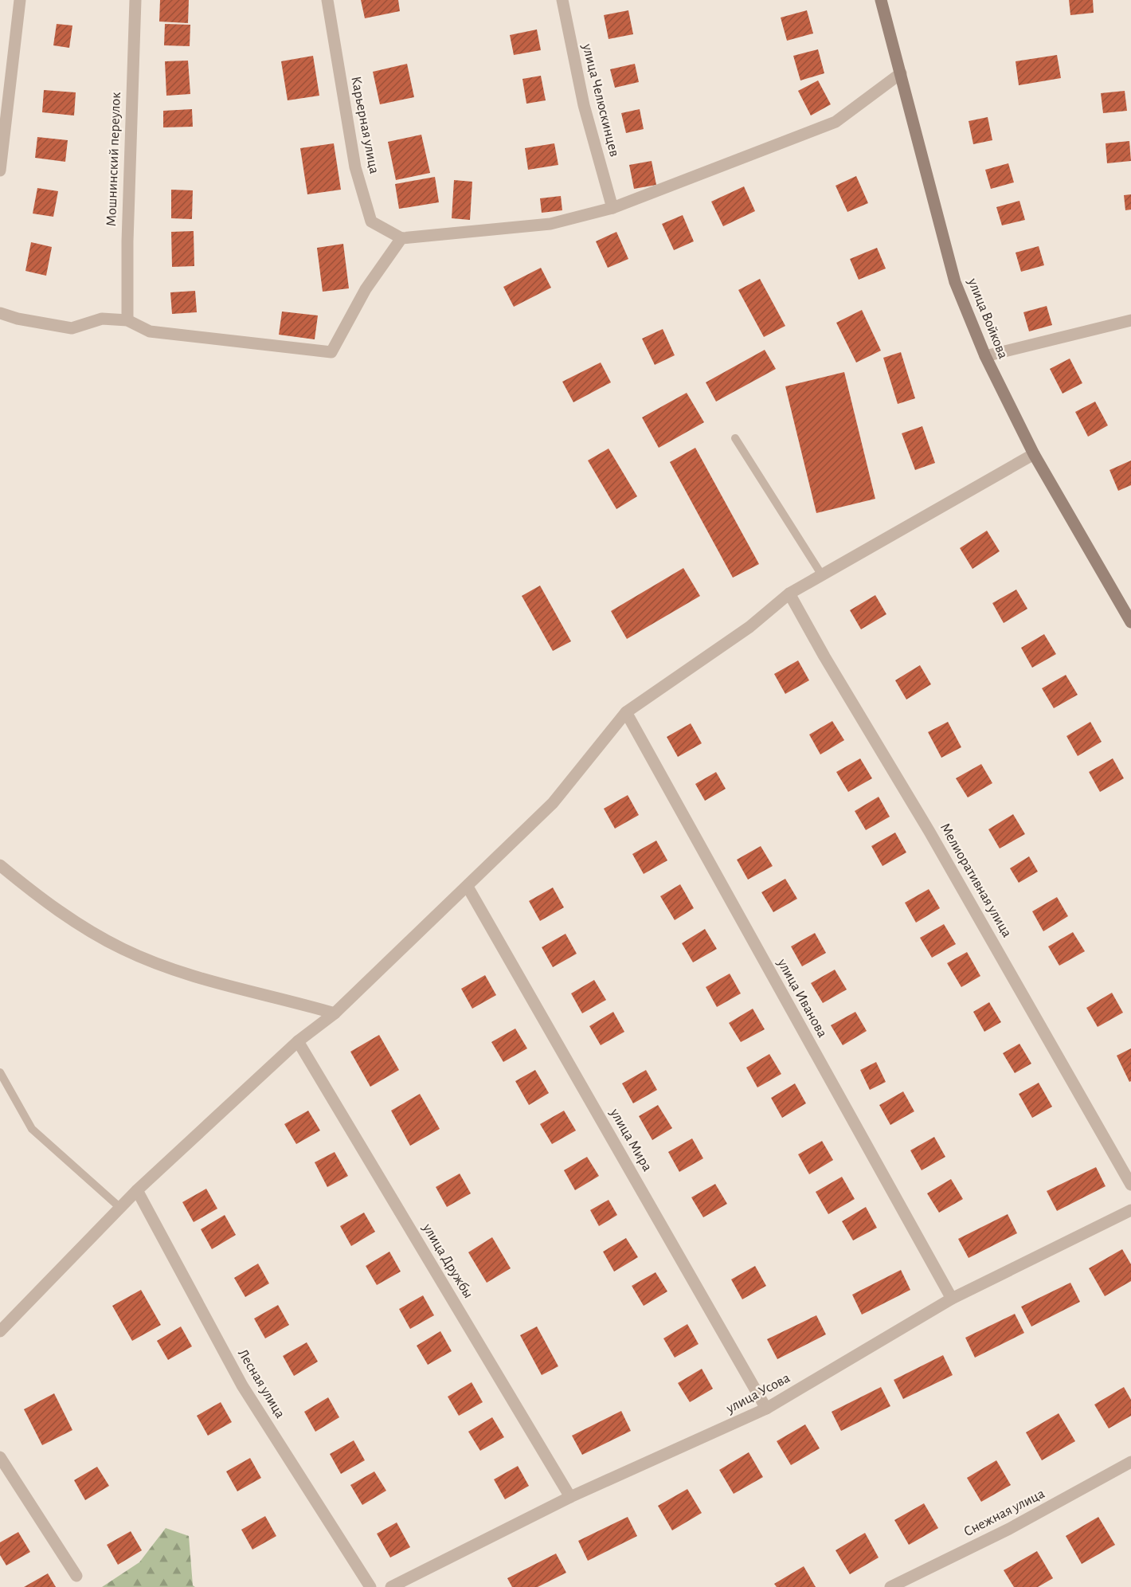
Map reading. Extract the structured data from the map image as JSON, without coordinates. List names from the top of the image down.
{
  "streets": {
    "main road": ["улица Войкова"],
    "street": [
      "улица Челюскинцев",
      "Карьерная улица",
      "Мошнинский переулок",
      "Мелиоративная улица",
      "улица Иванова",
      "улица Мира",
      "улица Дружбы",
      "Лесная улица",
      "улица Усова",
      "Снежная улица"
    ]
  },
  "crossings": [
    ["улица Иванова", "улица Усова"],
    ["улица Мира", "улица Усова"],
    ["улица Дружбы", "улица Усова"]
  ]
}
